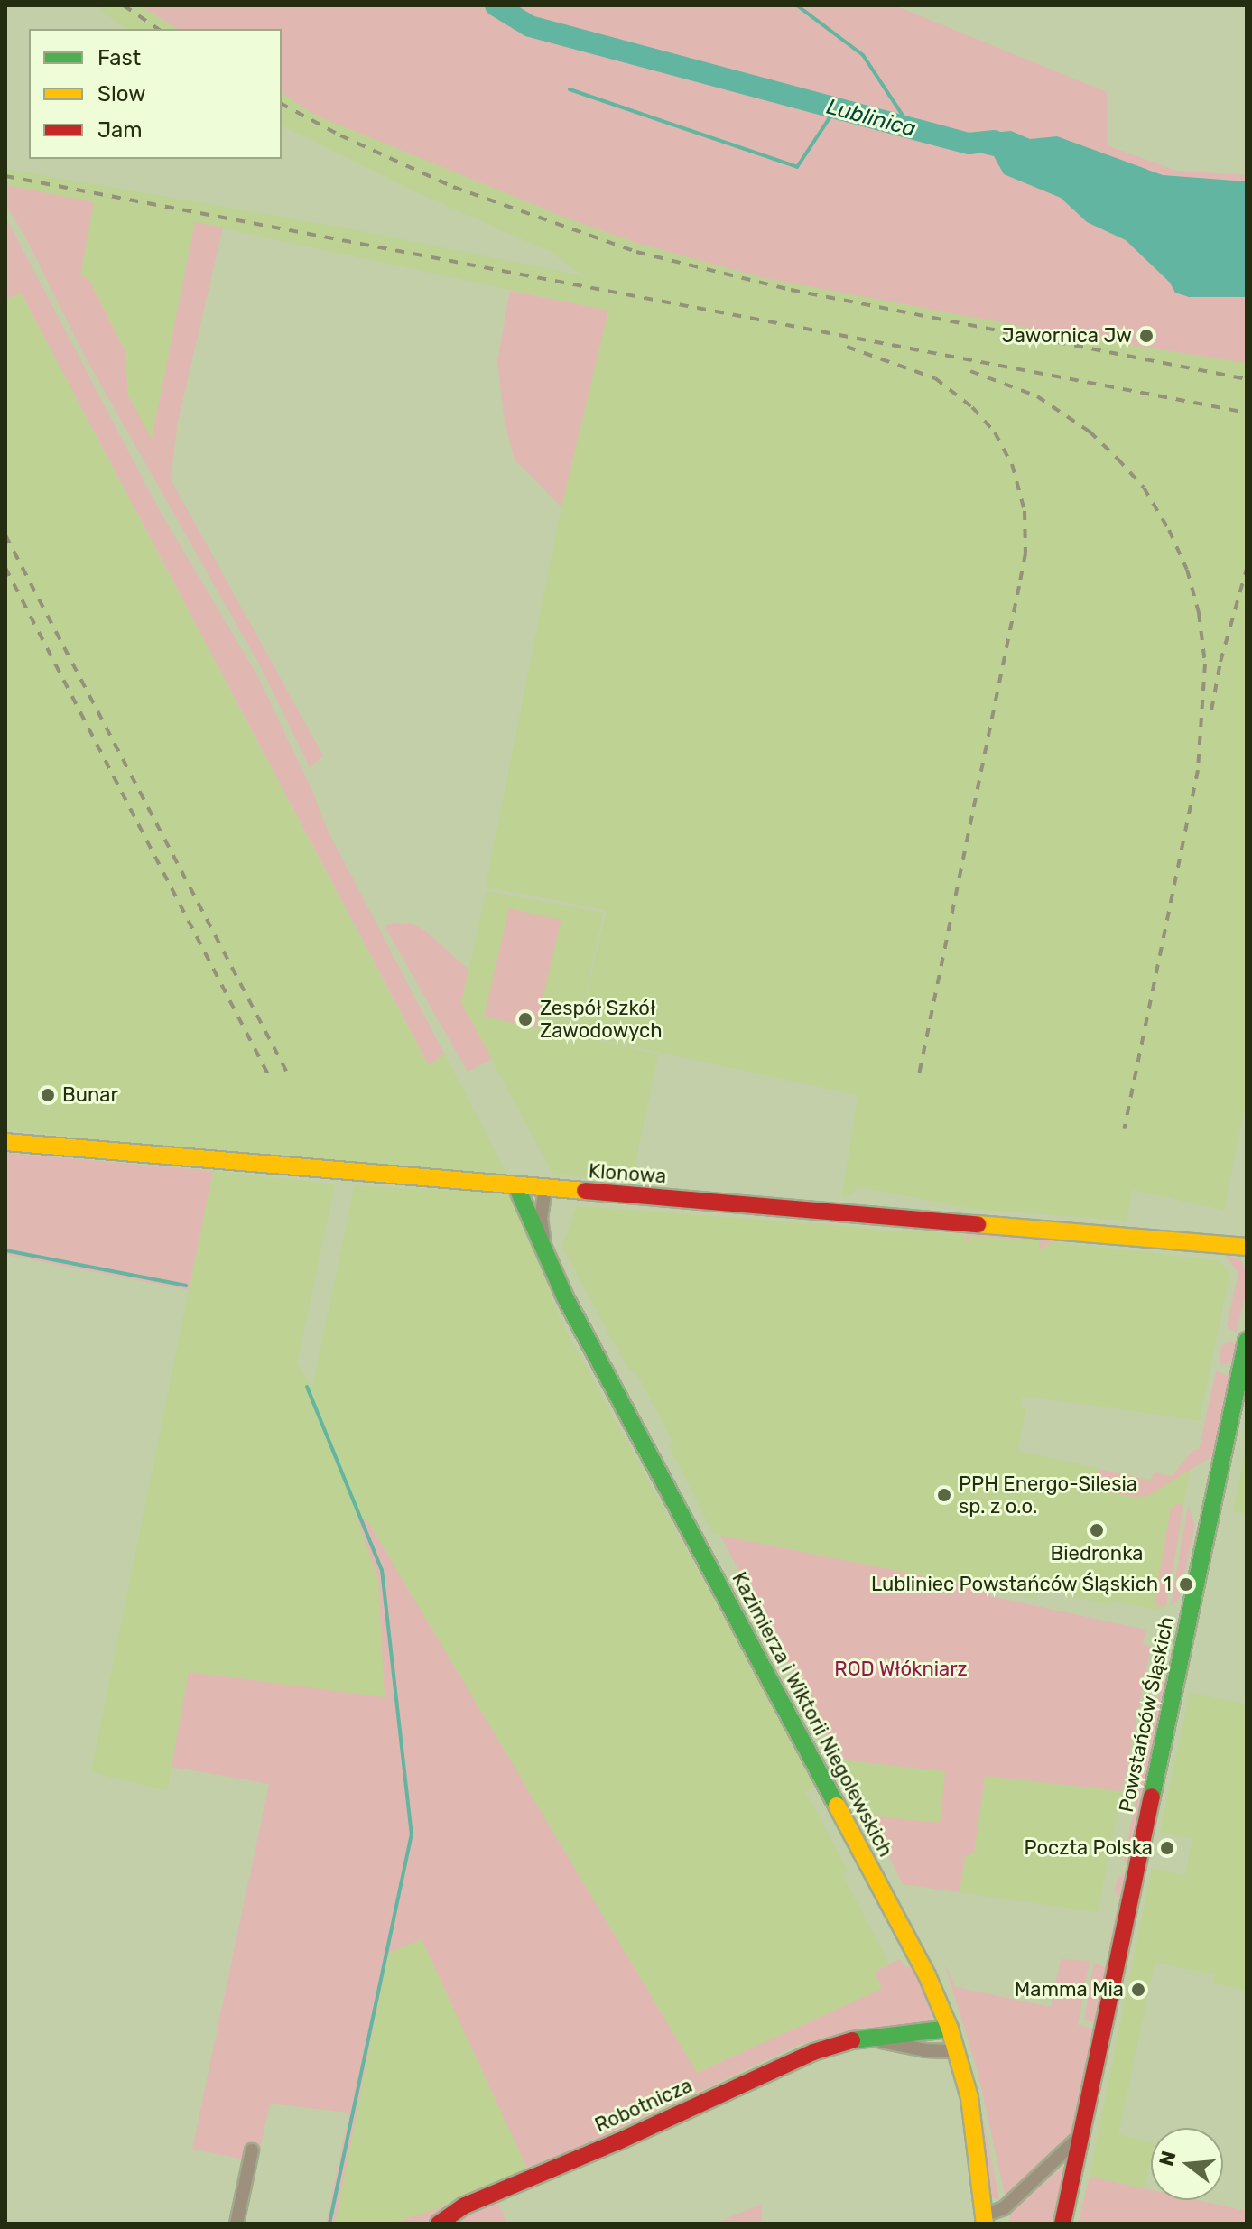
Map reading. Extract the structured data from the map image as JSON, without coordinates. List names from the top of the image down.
{
  "streets": {
    "street": [
      "Klonowa",
      "Kazimierza i Wiktorii Niegolewskich",
      "Powstańców Śląskich",
      "Robotnicza"
    ]
  },
  "crossings": [
    ["Klonowa", "Kazimierza i Wiktorii Niegolewskich"],
    ["Kazimierza i Wiktorii Niegolewskich", "Powstańców Śląskich"],
    ["Kazimierza i Wiktorii Niegolewskich", "Robotnicza"]
  ],
  "water": ["Lublinica"],
  "parks": ["ROD Włókniarz"],
  "places": [
    "Jawornica Jw",
    "Zespół Szkół Zawodowych",
    "Bunar",
    "PPH Energo-Silesia sp. z o.o.",
    "Biedronka",
    "Lubliniec Powstańców Śląskich 1",
    "Poczta Polska",
    "Mamma Mia"
  ],
  "legend": ["Fast", "Slow", "Jam"],
  "north": "left"
}
